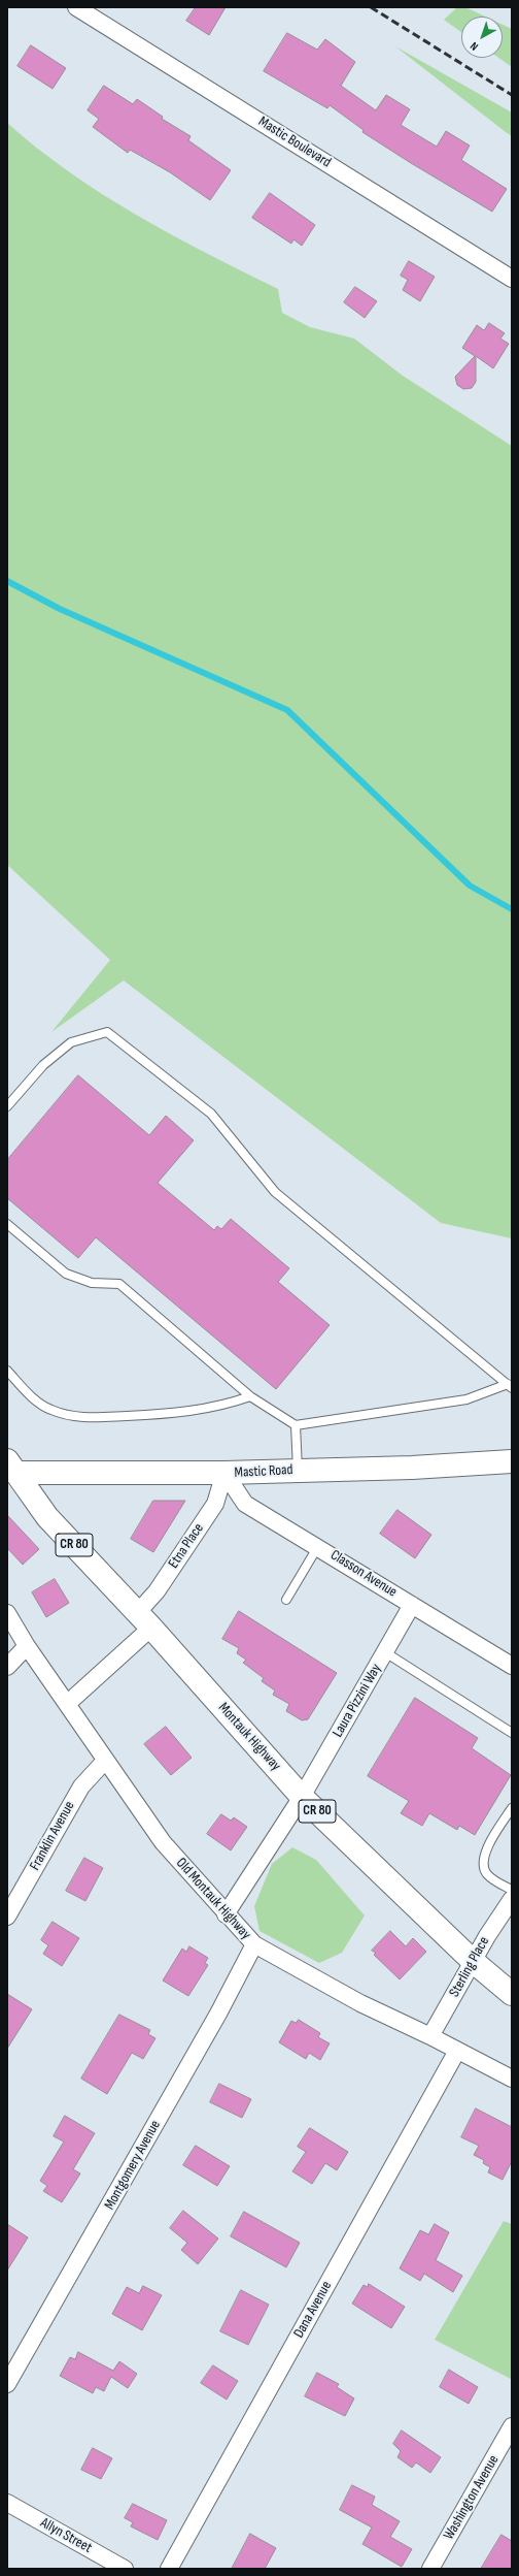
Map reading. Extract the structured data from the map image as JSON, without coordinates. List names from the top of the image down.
{
  "streets": {
    "main road": ["Mastic Road", "CR 80", "Montauk Highway"],
    "street": [
      "Mastic Boulevard",
      "Etna Place",
      "Classon Avenue",
      "Laura Pizzini Way",
      "Franklin Avenue",
      "Old Montauk Highway",
      "Sterling Place",
      "Montgomery Avenue",
      "Dana Avenue",
      "Washington Avenue",
      "Allyn Street"
    ]
  },
  "crossings": [
    ["Mastic Road", "Etna Place"],
    ["Mastic Road", "Classon Avenue"],
    ["Mastic Road", "Montauk Highway"],
    ["Etna Place", "Classon Avenue"],
    ["Etna Place", "Montauk Highway"],
    ["Etna Place", "Old Montauk Highway"],
    ["Classon Avenue", "Laura Pizzini Way"],
    ["Laura Pizzini Way", "Montauk Highway"],
    ["Montauk Highway", "Sterling Place"],
    ["Franklin Avenue", "Old Montauk Highway"],
    ["Old Montauk Highway", "Sterling Place"],
    ["Old Montauk Highway", "Montgomery Avenue"],
    ["Old Montauk Highway", "Dana Avenue"]
  ],
  "north": "bottom left"
}
